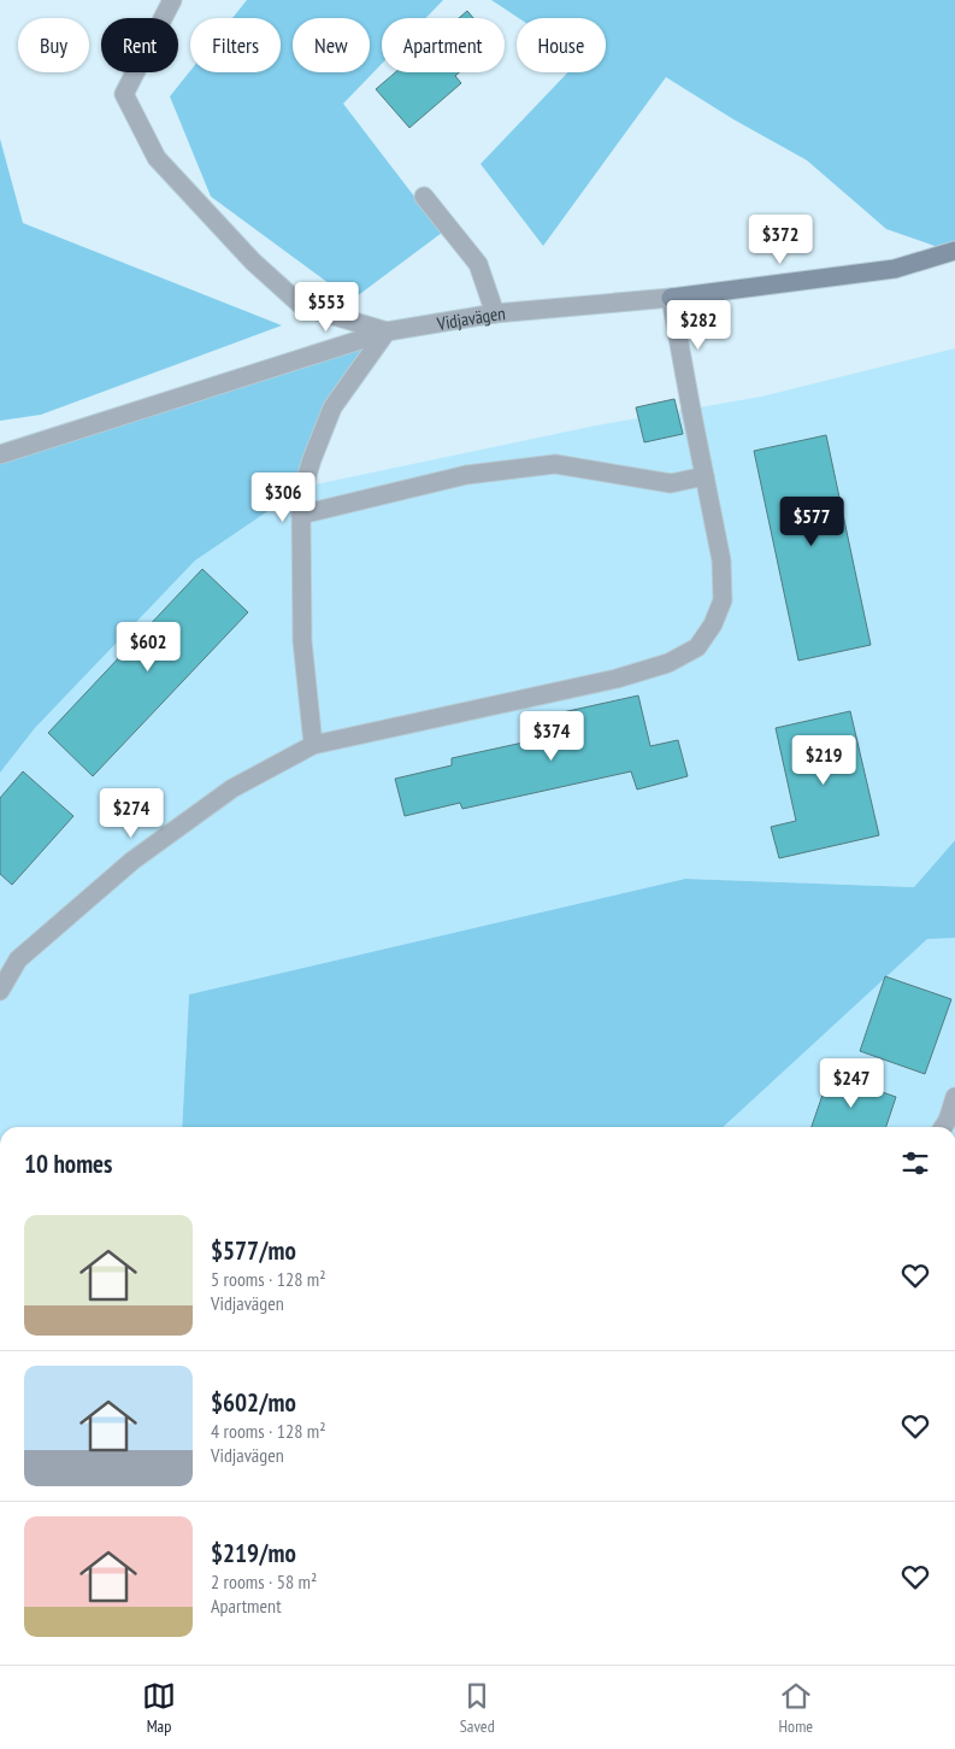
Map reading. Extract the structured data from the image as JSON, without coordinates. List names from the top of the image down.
{
  "streets": {
    "street": ["Vidjavägen"]
  },
  "page": {
    "chip": [
      "Buy",
      "Rent",
      "Filters",
      "New",
      "Apartment",
      "House"
    ],
    "price": [
      "$372",
      "$553",
      "$282",
      "$306",
      "$577",
      "$602",
      "$374",
      "$219",
      "$274",
      "$247"
    ],
    "heading": "10 homes",
    "list": [
      {
        "name": "$577/mo",
        "note": "5 rooms · 128 m² · Vidjavägen"
      },
      {
        "name": "$602/mo",
        "note": "4 rooms · 128 m² · Vidjavägen"
      },
      {
        "name": "$219/mo",
        "note": "2 rooms · 58 m² · Apartment"
      }
    ],
    "tabs": ["Map", "Saved", "Home"]
  }
}
